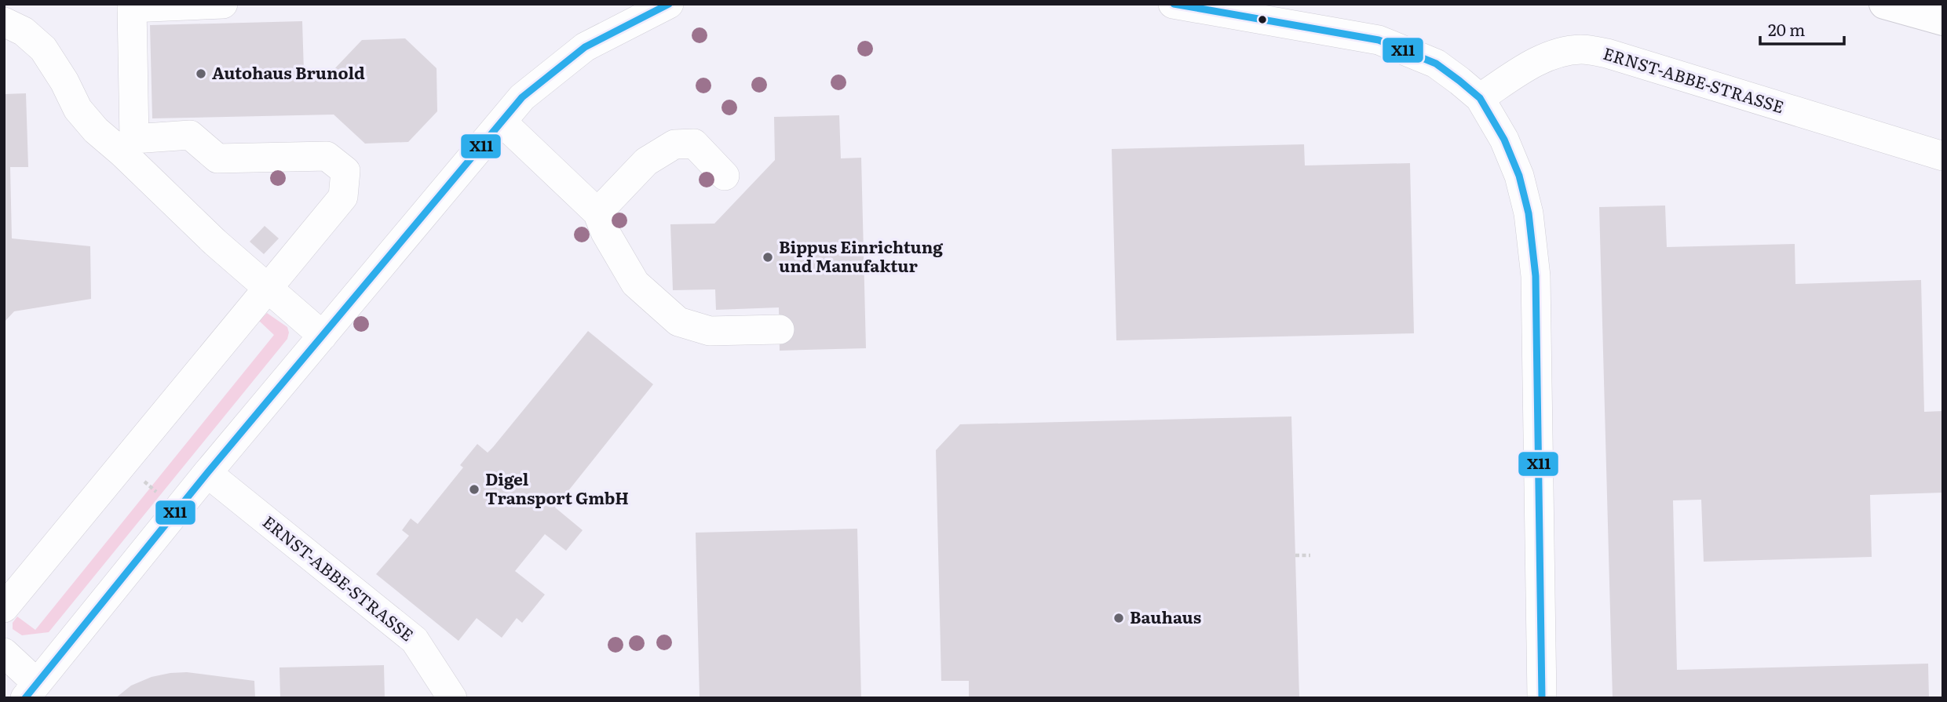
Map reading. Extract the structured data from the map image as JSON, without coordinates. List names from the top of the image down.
{
  "streets": {
    "street": ["ERNST-ABBE-STRASSE"]
  },
  "places": [
    "Autohaus Brunold",
    "Bippus Einrichtung und Manufaktur",
    "Digel Transport GmbH",
    "Bauhaus"
  ],
  "lines": ["transit line X11"],
  "scale_bar": "20 m"
}
